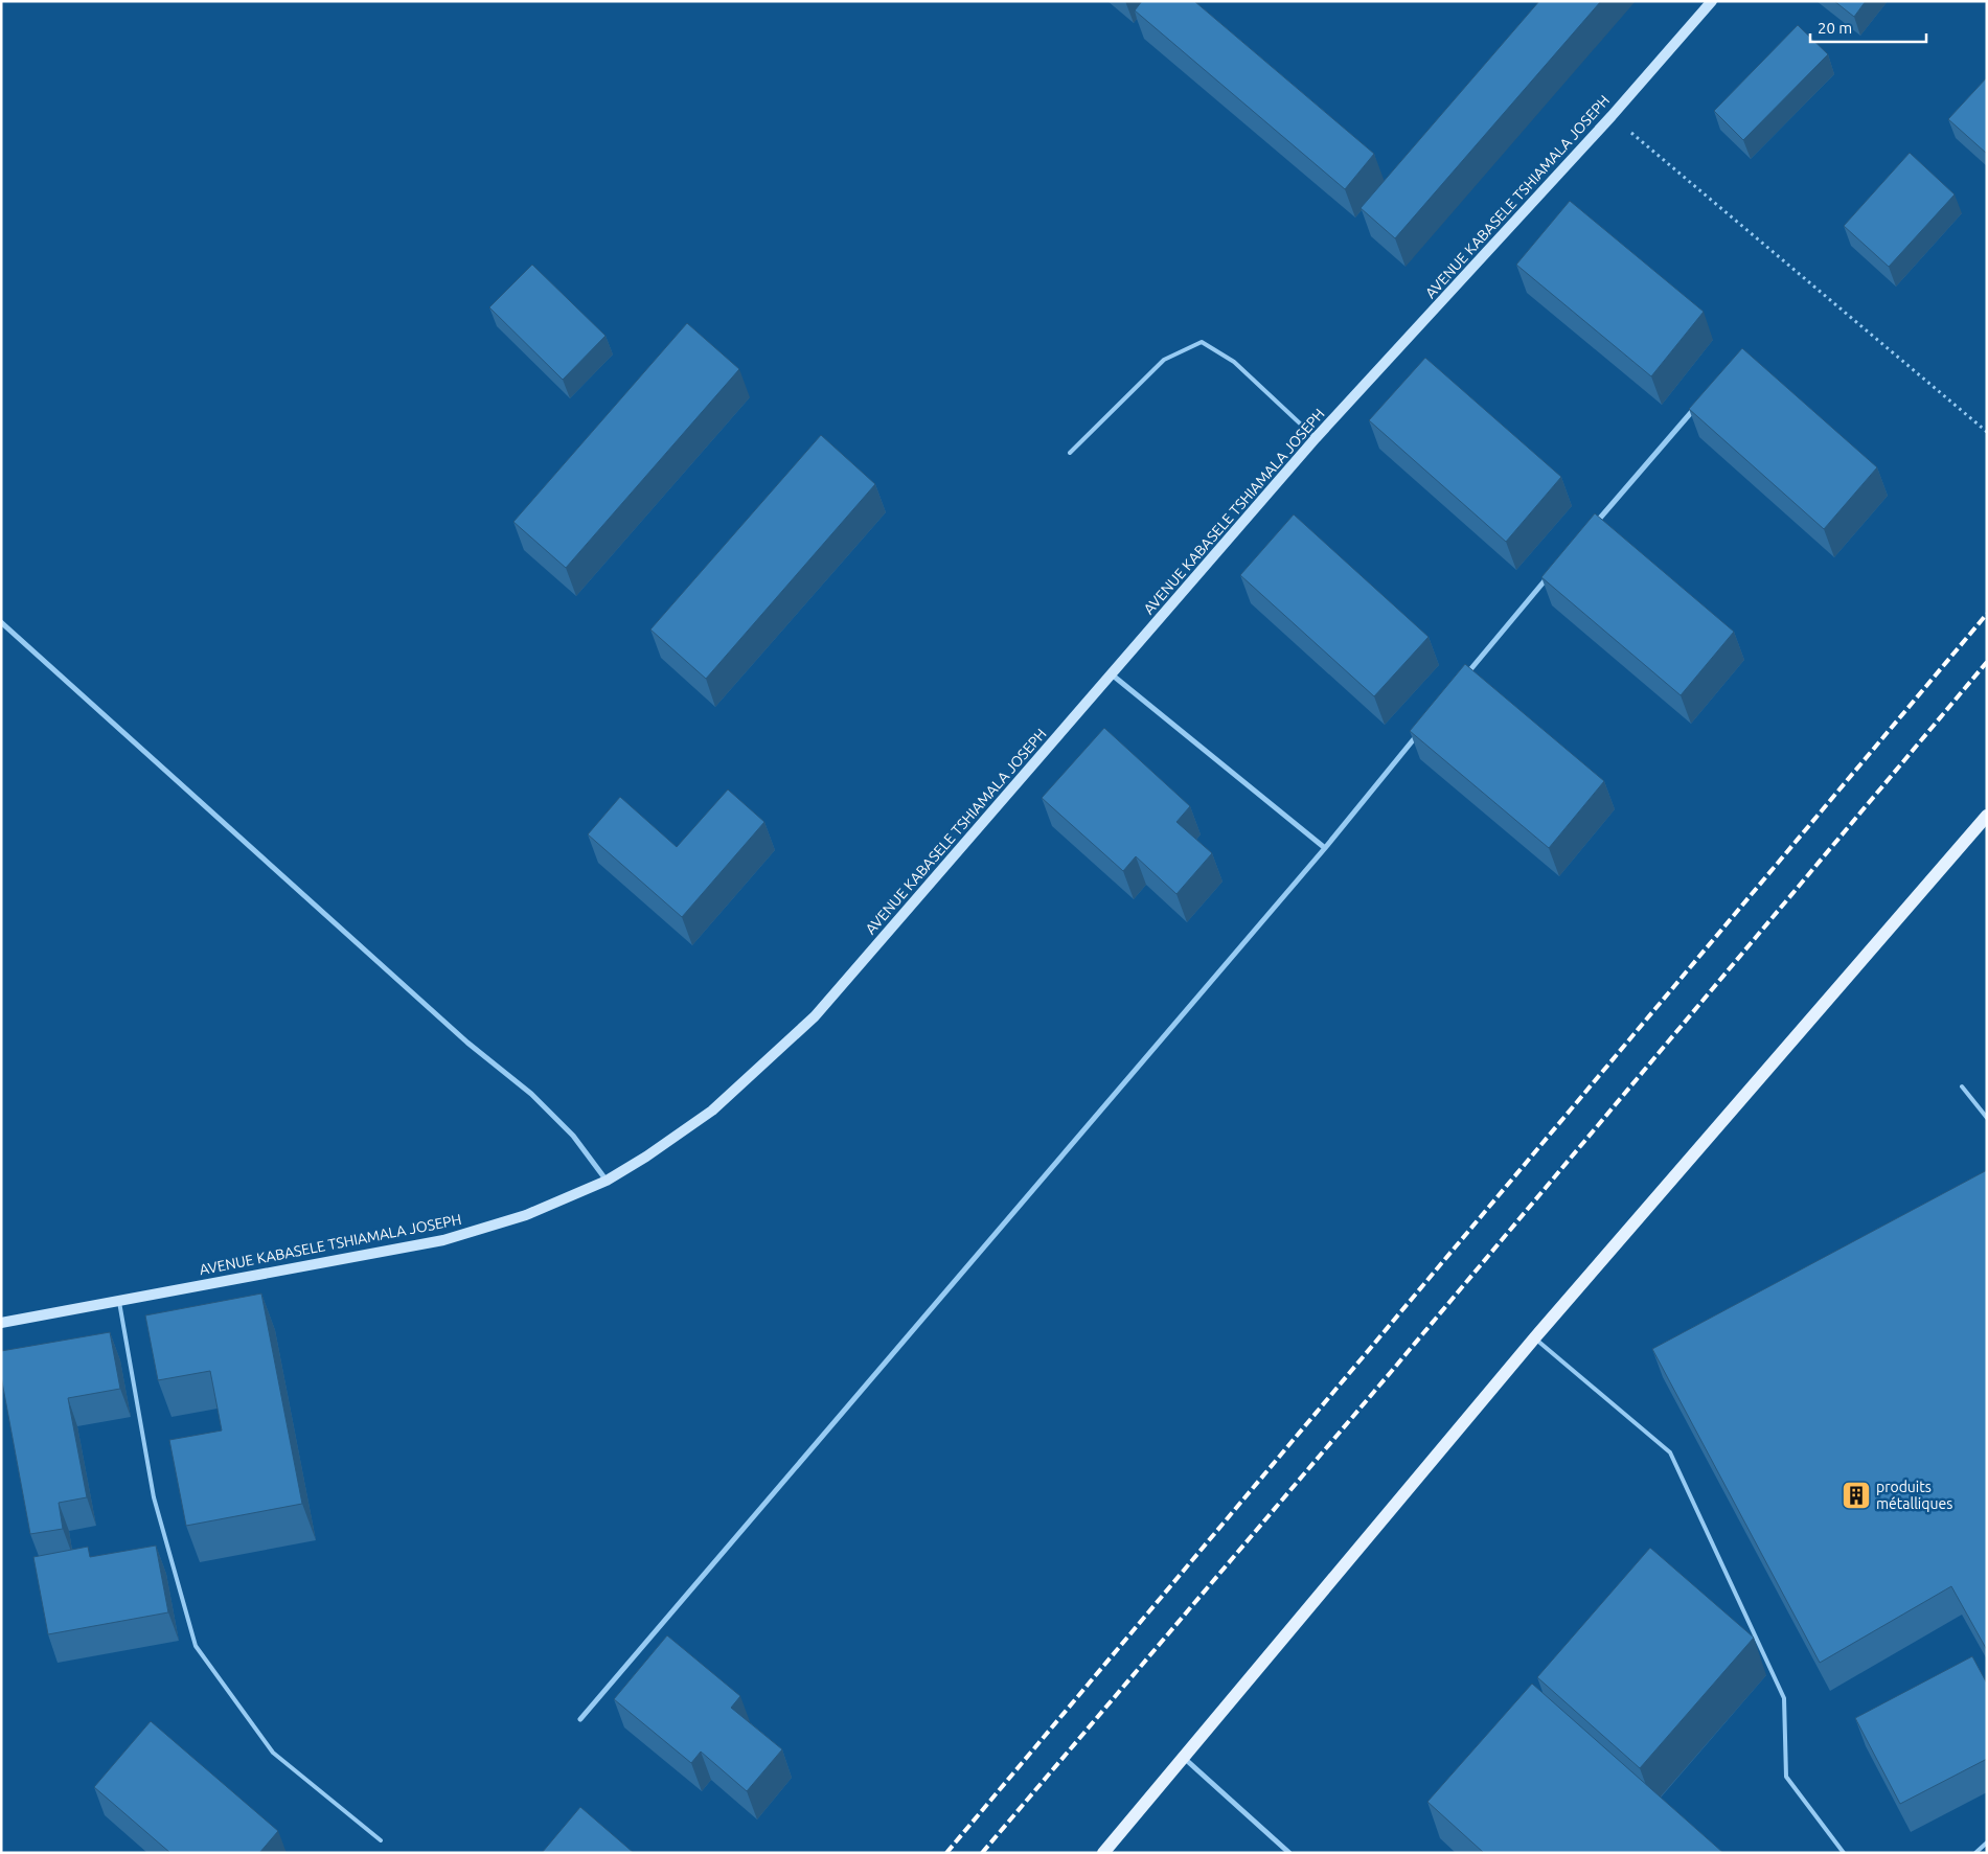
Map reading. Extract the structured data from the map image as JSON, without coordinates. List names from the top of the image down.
{
  "streets": {
    "main road": ["AVENUE KABASELE TSHIAMALA JOSEPH"]
  },
  "places": {
    "building": ["produits métalliques"]
  },
  "scale_bar": "20 m"
}
